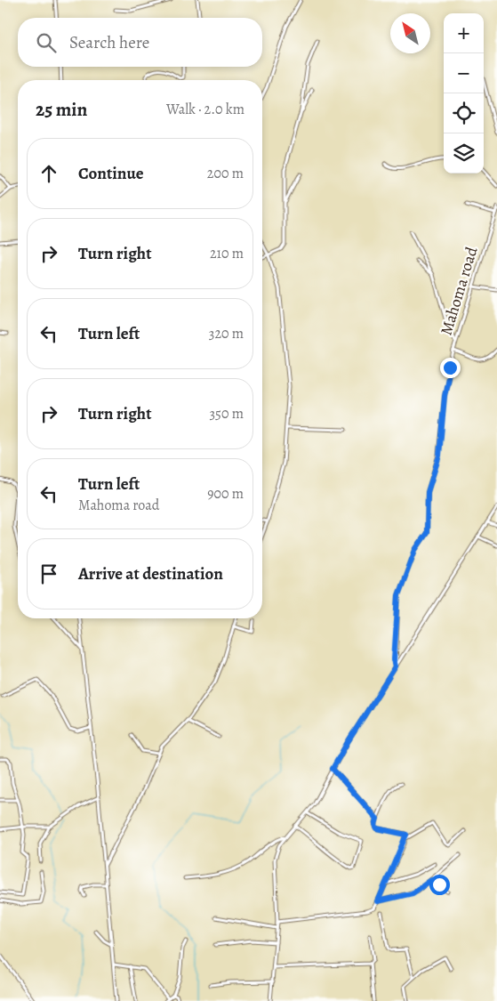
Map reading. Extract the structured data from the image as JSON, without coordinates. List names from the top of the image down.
{
  "streets": {
    "street": ["Mahoma road"]
  },
  "north": "top left",
  "page": {
    "map_buttons": ["+", "−"],
    "search": "Search here",
    "heading": ["25 min", "Walk · 2.0 km"],
    "list": [
      ["Continue", "200 m"],
      ["Turn right", "210 m"],
      ["Turn left", "320 m"],
      ["Turn right", "350 m"],
      ["Turn left", "Mahoma road", "900 m"],
      "Arrive at destination"
    ]
  }
}
